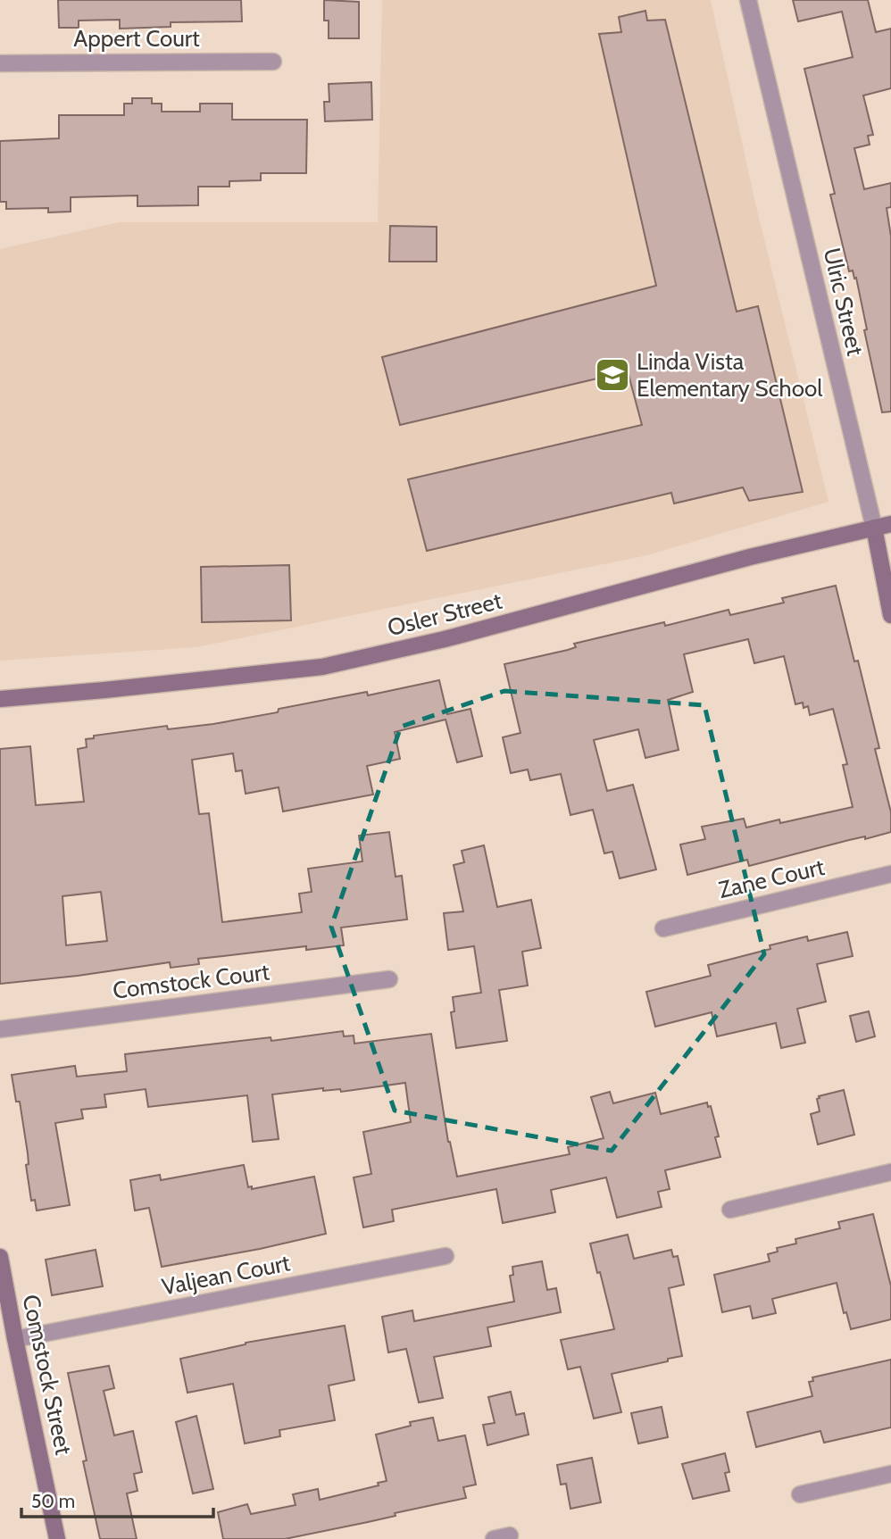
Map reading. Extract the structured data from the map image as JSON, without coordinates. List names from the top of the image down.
{
  "streets": {
    "street": [
      "Appert Court",
      "Ulric Street",
      "Osler Street",
      "Zane Court",
      "Comstock Court",
      "Valjean Court",
      "Comstock Street"
    ]
  },
  "crossings": [
    ["Ulric Street", "Osler Street"],
    ["Valjean Court", "Comstock Street"]
  ],
  "places": {
    "school or university": ["Linda Vista Elementary School"]
  },
  "scale_bar": "50 m"
}
